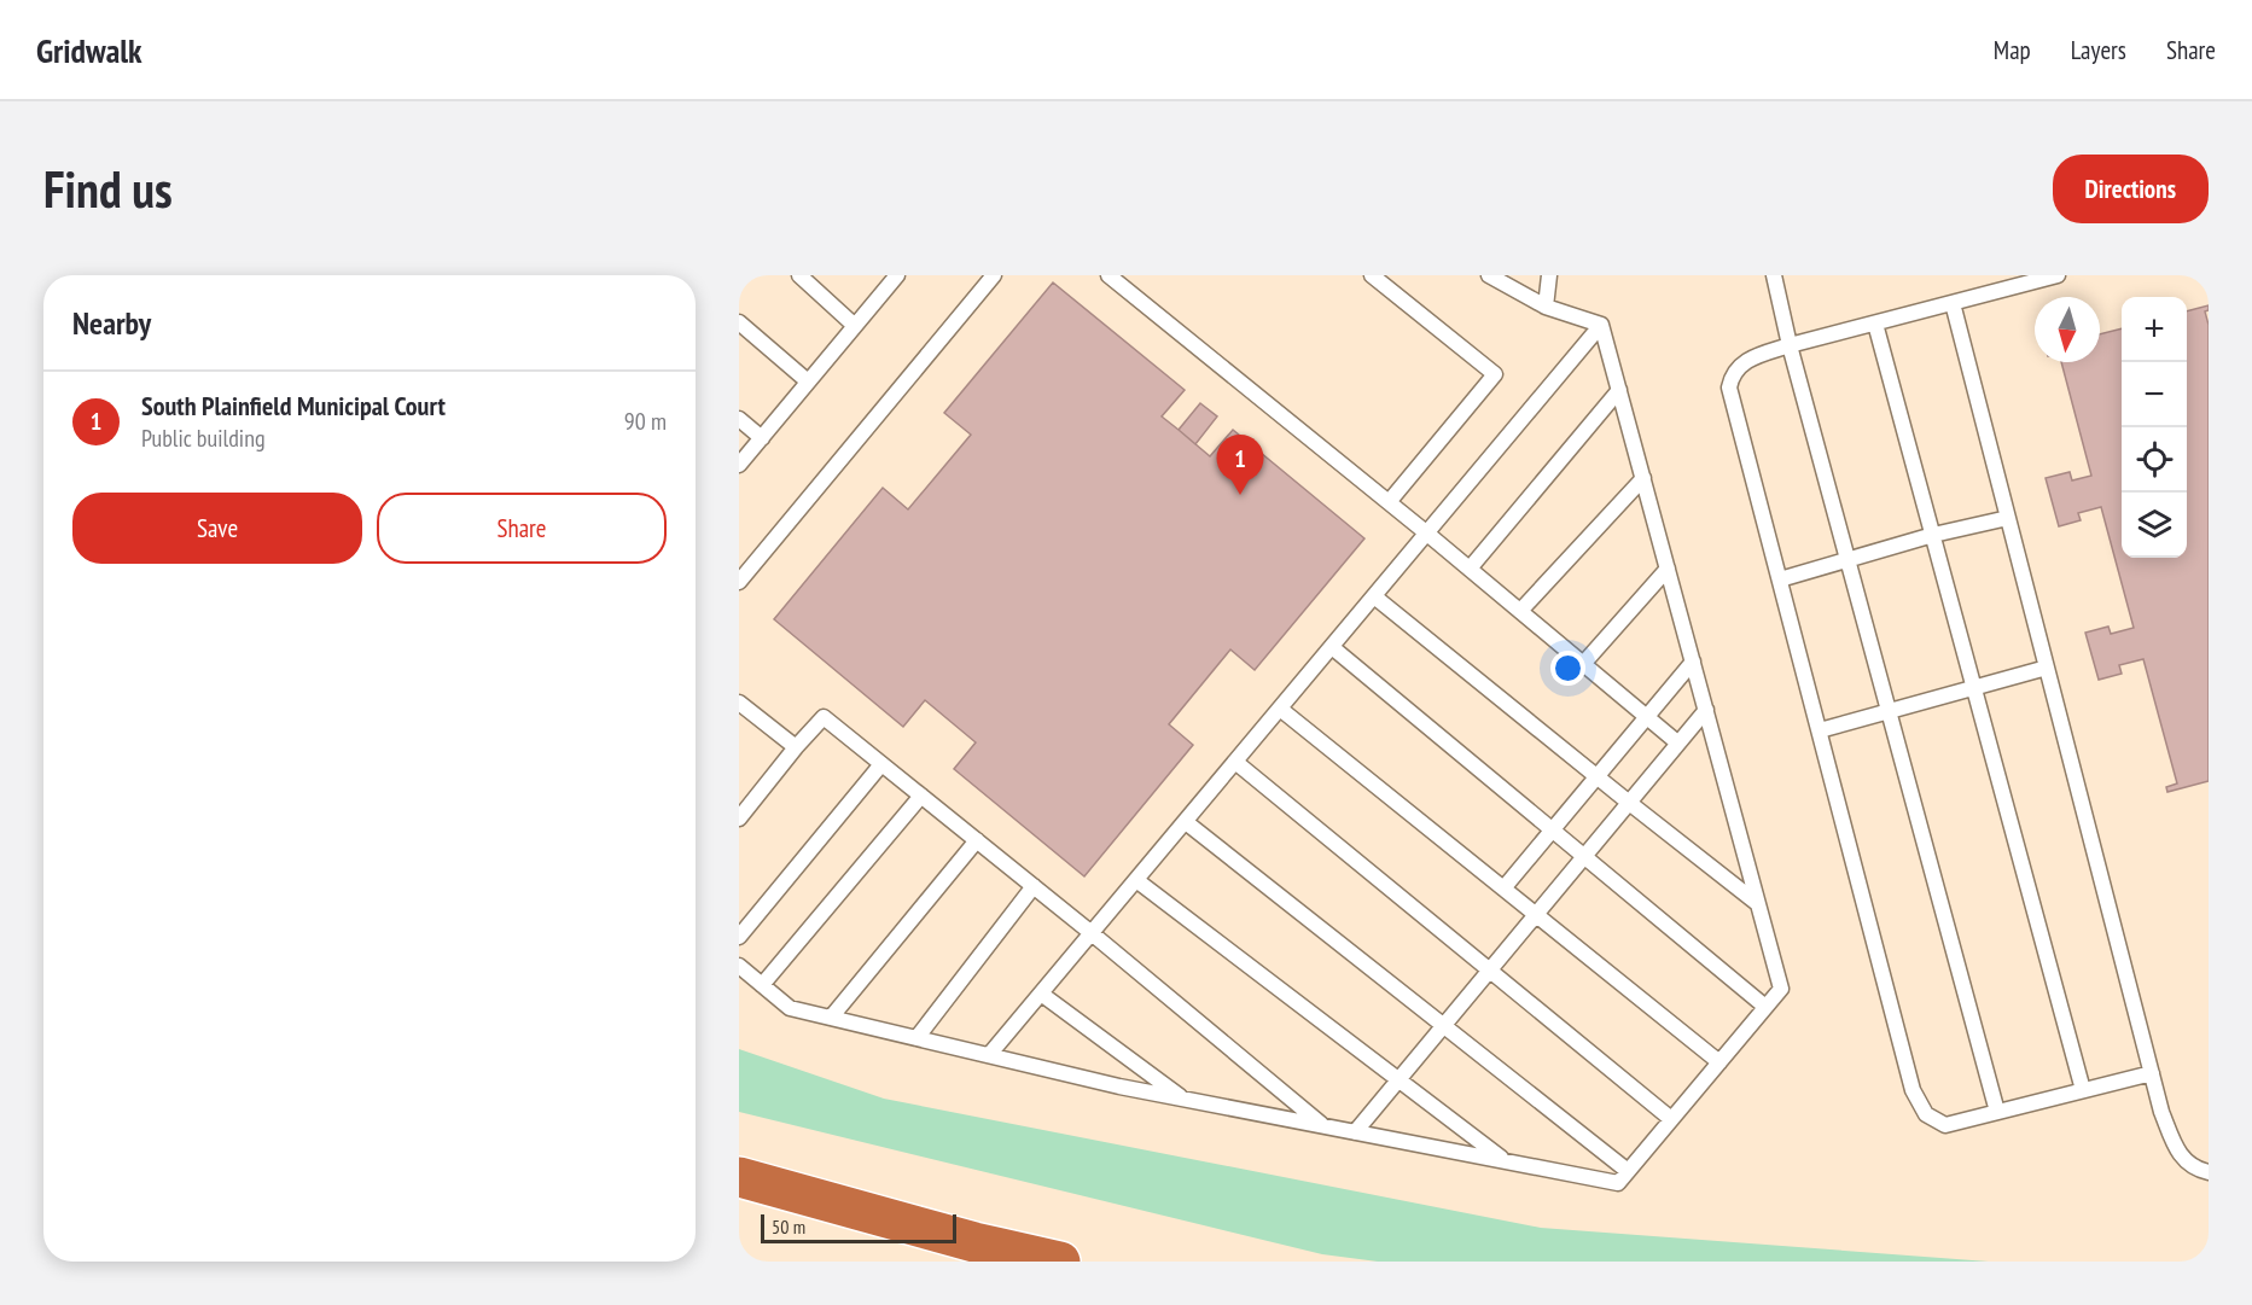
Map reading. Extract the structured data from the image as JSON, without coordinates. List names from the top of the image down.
{
  "scale_bar": "50 m",
  "north": "bottom",
  "page": {
    "header": "Gridwalk",
    "nav": ["Map", "Layers", "Share"],
    "buttons": [
      "Directions",
      ["Save", "Share"]
    ],
    "title": "Find us",
    "heading": "Nearby",
    "map_buttons": ["+", "−"],
    "list": [
      {
        "mark": "1",
        "name": "South Plainfield Municipal Court",
        "note": "Public building",
        "value": "90 m"
      }
    ],
    "pins": "1",
    "scale": "50 m"
  }
}
